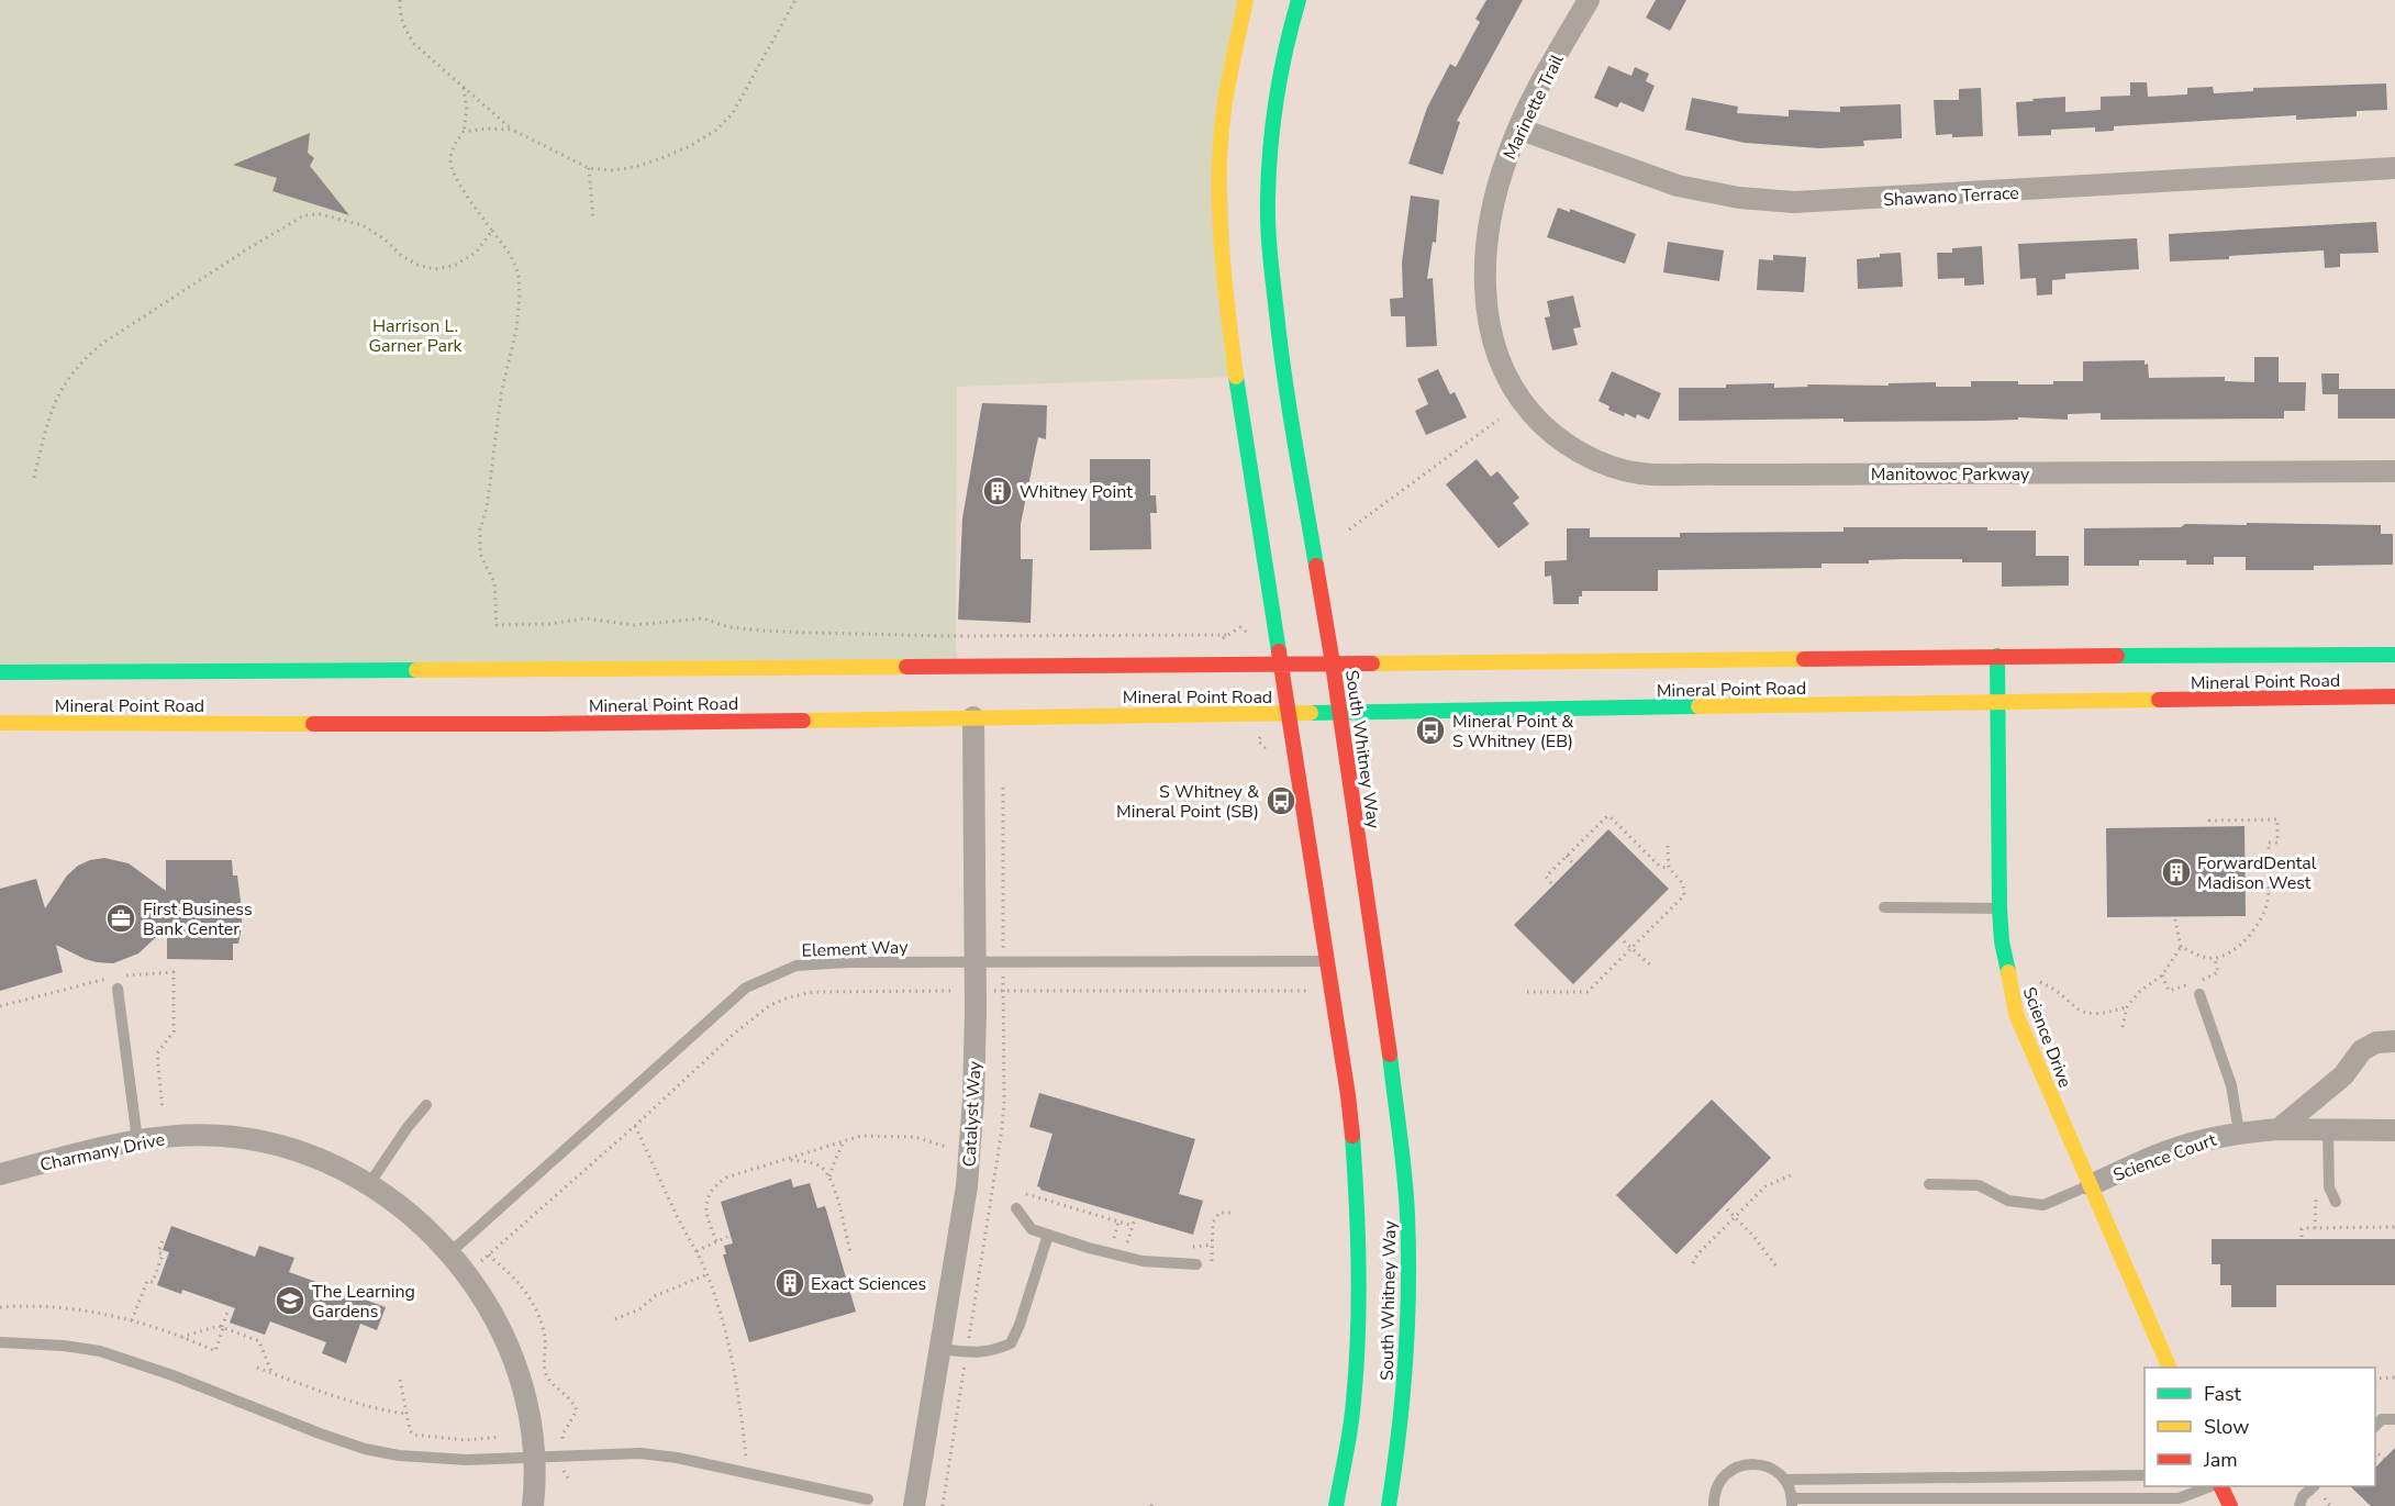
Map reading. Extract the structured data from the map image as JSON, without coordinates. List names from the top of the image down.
{
  "streets": {
    "main road": ["Mineral Point Road", "South Whitney Way", "Science Drive"],
    "street": [
      "Marinette Trail",
      "Shawano Terrace",
      "Manitowoc Parkway",
      "Catalyst Way",
      "Charmany Drive",
      "Science Court"
    ],
    "lane": ["Element Way"]
  },
  "crossings": [
    ["Marinette Trail", "Shawano Terrace"],
    ["Marinette Trail", "Manitowoc Parkway"],
    ["Mineral Point Road", "South Whitney Way"],
    ["Mineral Point Road", "Science Drive"],
    ["Mineral Point Road", "Catalyst Way"],
    ["South Whitney Way", "Element Way"],
    ["Element Way", "Catalyst Way"],
    ["Element Way", "Charmany Drive"],
    ["Science Drive", "Science Court"]
  ],
  "parks": ["Harrison L. Garner Park"],
  "places": {
    "building": ["Whitney Point", "ForwardDental Madison West", "Exact Sciences"],
    "bus stop": ["Mineral Point & S Whitney (EB)", "S Whitney & Mineral Point (SB)"],
    "office": ["First Business Bank Center"],
    "school or university": ["The Learning Gardens"]
  },
  "legend": ["Fast", "Slow", "Jam"]
}
